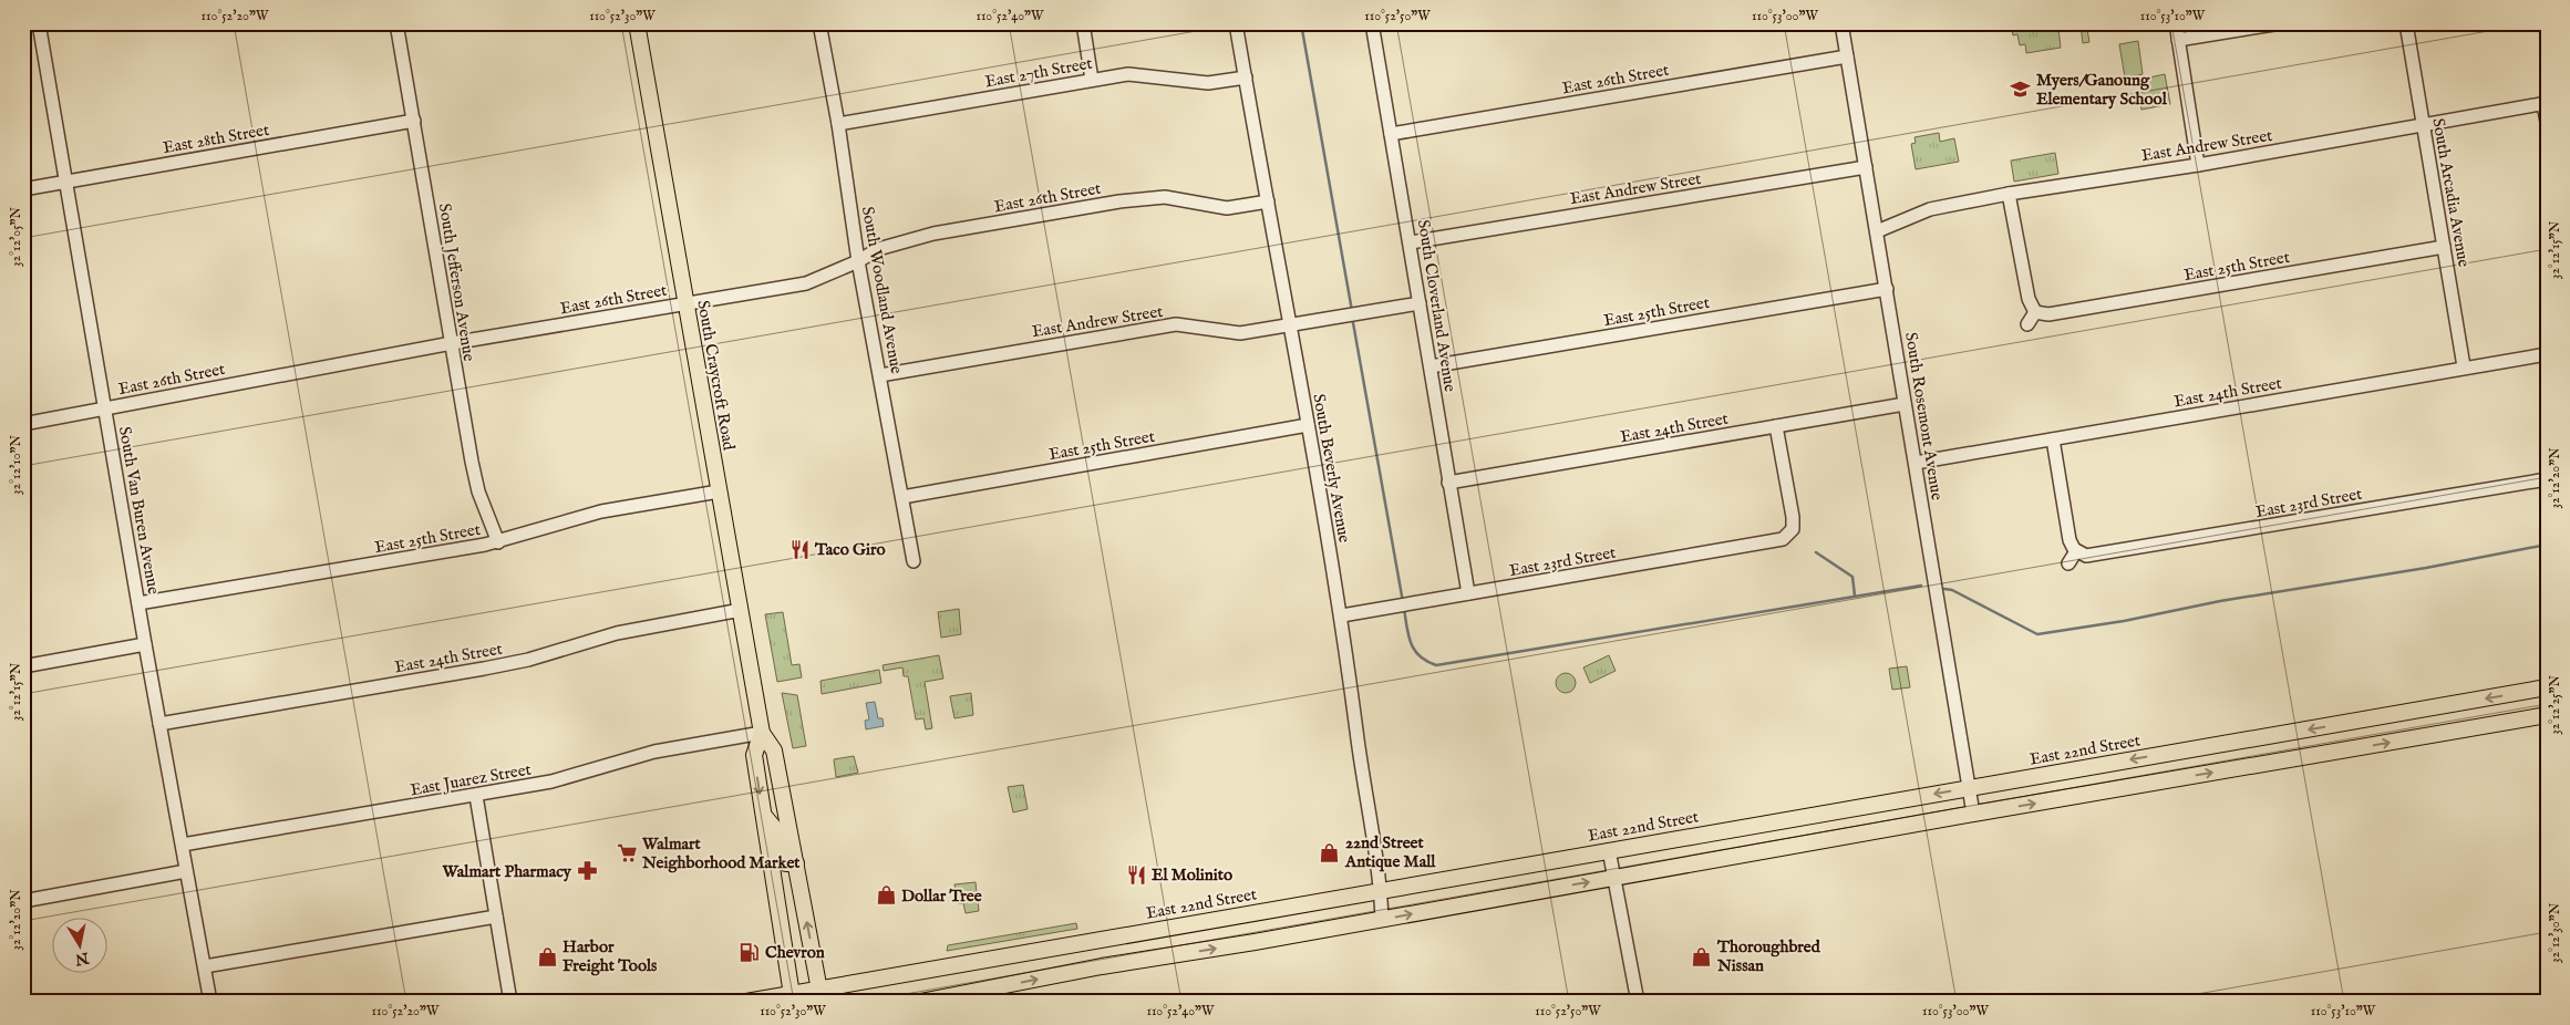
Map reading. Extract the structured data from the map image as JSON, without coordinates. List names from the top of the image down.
{
  "streets": {
    "main road": ["South Craycroft Road", "East 22nd Street"],
    "street": [
      "East 27th Street",
      "East 26th Street",
      "East 28th Street",
      "East Andrew Street",
      "South Arcadia Avenue",
      "East 25th Street",
      "South Jefferson Avenue",
      "South Woodland Avenue",
      "South Cloverland Avenue",
      "East 24th Street",
      "South Rosemont Avenue",
      "South Beverly Avenue",
      "East 23rd Street",
      "South Van Buren Avenue",
      "East Juarez Street"
    ]
  },
  "crossings": [
    ["East 27th Street", "South Woodland Avenue"],
    ["East 27th Street", "South Beverly Avenue"],
    ["East 26th Street", "South Jefferson Avenue"],
    ["East 26th Street", "South Woodland Avenue"],
    ["East 26th Street", "South Cloverland Avenue"],
    ["East 26th Street", "South Craycroft Road"],
    ["East 26th Street", "South Rosemont Avenue"],
    ["East 26th Street", "South Beverly Avenue"],
    ["East 26th Street", "South Van Buren Avenue"],
    ["East 28th Street", "South Jefferson Avenue"],
    ["East 28th Street", "South Van Buren Avenue"],
    ["East Andrew Street", "South Arcadia Avenue"],
    ["East Andrew Street", "South Woodland Avenue"],
    ["East Andrew Street", "South Cloverland Avenue"],
    ["East Andrew Street", "South Rosemont Avenue"],
    ["East Andrew Street", "South Beverly Avenue"],
    ["South Arcadia Avenue", "East 25th Street"],
    ["South Arcadia Avenue", "East 24th Street"],
    ["East 25th Street", "South Jefferson Avenue"],
    ["East 25th Street", "South Woodland Avenue"],
    ["East 25th Street", "South Cloverland Avenue"],
    ["East 25th Street", "South Craycroft Road"],
    ["East 25th Street", "South Rosemont Avenue"],
    ["East 25th Street", "South Beverly Avenue"],
    ["East 25th Street", "South Van Buren Avenue"],
    ["South Cloverland Avenue", "East 24th Street"],
    ["South Cloverland Avenue", "East 23rd Street"],
    ["South Craycroft Road", "East 24th Street"],
    ["South Craycroft Road", "East 22nd Street"],
    ["South Craycroft Road", "East Juarez Street"],
    ["East 24th Street", "South Rosemont Avenue"],
    ["East 24th Street", "East 23rd Street"],
    ["East 24th Street", "South Van Buren Avenue"],
    ["South Rosemont Avenue", "East 22nd Street"],
    ["South Beverly Avenue", "East 23rd Street"],
    ["South Beverly Avenue", "East 22nd Street"],
    ["South Van Buren Avenue", "East Juarez Street"]
  ],
  "places": {
    "school or university": ["Myers/Ganoung Elementary School"],
    "restaurant": ["Taco Giro", "El Molinito"],
    "shop": [
      "22nd Street Antique Mall",
      "Dollar Tree",
      "Harbor Freight Tools",
      "Thoroughbred Nissan"
    ],
    "supermarket": ["Walmart Neighborhood Market"],
    "pharmacy": ["Walmart Pharmacy"],
    "fuel station": ["Chevron"]
  },
  "north": "bottom",
  "coordinates": [
    "110°52'20\"W",
    "110°52'30\"W",
    "110°52'40\"W",
    "110°52'50\"W",
    "110°53'00\"W",
    "110°53'10\"W",
    "32°12'05\"N",
    "32°12'15\"N",
    "32°12'10\"N",
    "32°12'20\"N",
    "32°12'25\"N",
    "32°12'30\"N"
  ]
}
